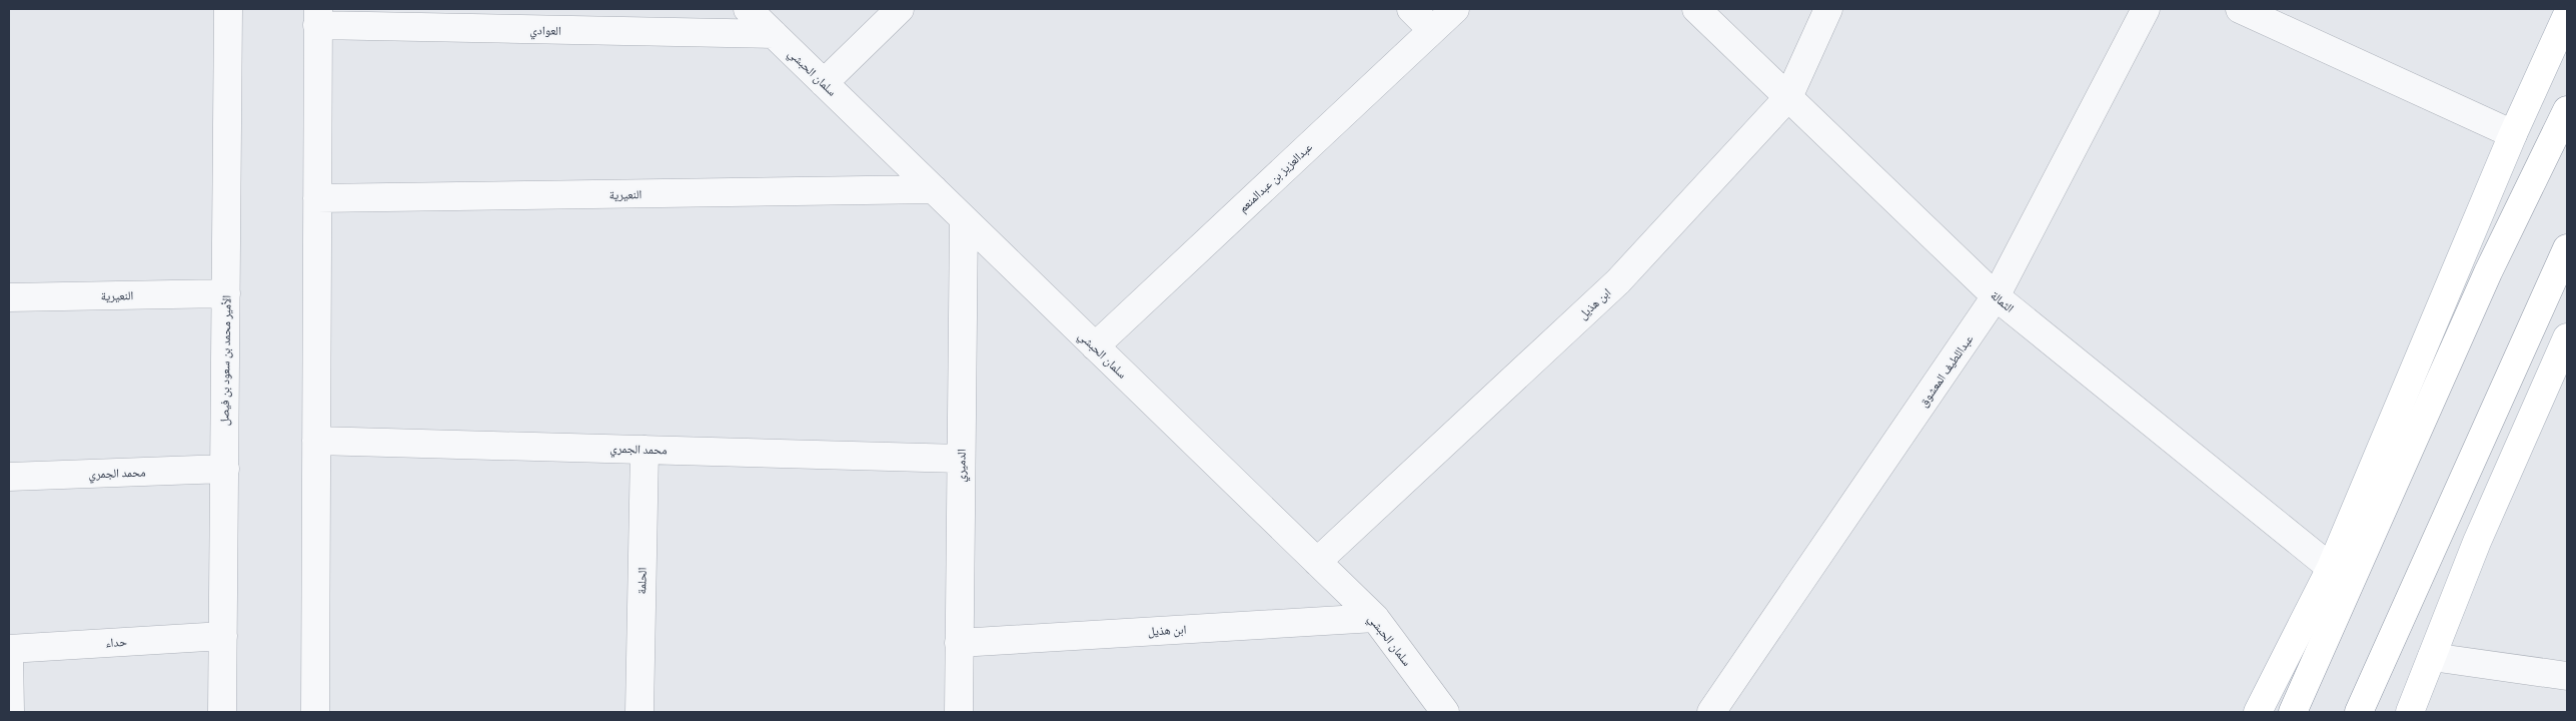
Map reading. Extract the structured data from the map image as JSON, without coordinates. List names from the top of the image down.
{
  "streets": {
    "street": [
      "العوادي",
      "سلمان الحبشي",
      "عبدالعزيز بن عبدالمنعم",
      "النعيرية",
      "الثمالة",
      "ابن هذيل",
      "الأمير محمد بن سعود بن فيصل",
      "عبداللطيف المعشوق",
      "محمد الجمري",
      "الدميري",
      "الحلمة",
      "حداء"
    ]
  },
  "crossings": [
    ["العوادي", "سلمان الحبشي"],
    ["سلمان الحبشي", "عبدالعزيز بن عبدالمنعم"],
    ["سلمان الحبشي", "النعيرية"],
    ["سلمان الحبشي", "ابن هذيل"],
    ["سلمان الحبشي", "الدميري"],
    ["النعيرية", "الأمير محمد بن سعود بن فيصل"],
    ["الثمالة", "ابن هذيل"],
    ["الثمالة", "عبداللطيف المعشوق"],
    ["ابن هذيل", "الدميري"],
    ["الأمير محمد بن سعود بن فيصل", "محمد الجمري"],
    ["الأمير محمد بن سعود بن فيصل", "حداء"],
    ["محمد الجمري", "الدميري"],
    ["محمد الجمري", "الحلمة"]
  ]
}
